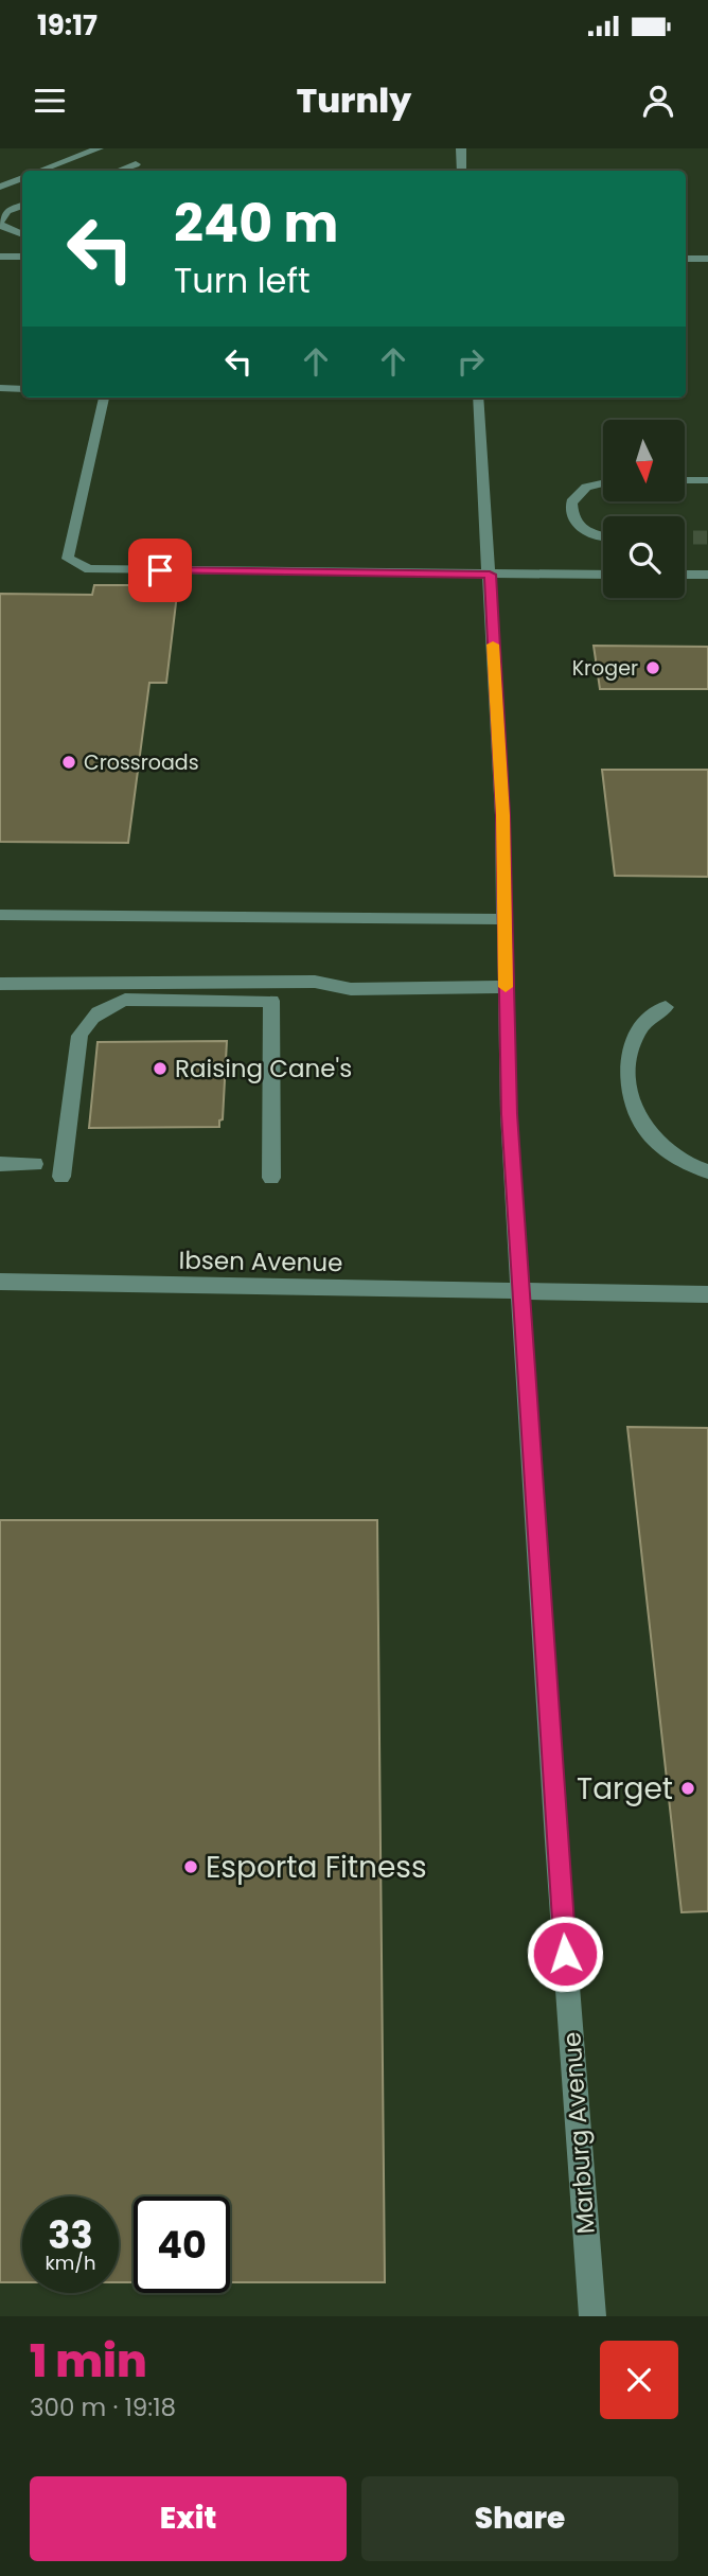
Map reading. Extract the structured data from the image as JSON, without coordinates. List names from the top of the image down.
{
  "streets": {
    "street": ["Ibsen Avenue", "Marburg Avenue"]
  },
  "crossings": [
    ["Ibsen Avenue", "Marburg Avenue"]
  ],
  "places": [
    "Kroger",
    "Crossroads",
    "Raising Cane's",
    "Target",
    "Esporta Fitness"
  ],
  "north": "bottom",
  "page": {
    "status": "19:17",
    "header": "Turnly",
    "turn": ["240 m", "Turn left"],
    "speed": "33 km/h",
    "limit": "40",
    "heading": ["1 min", "300 m · 19:18"],
    "buttons": ["Exit", "Share"]
  }
}
